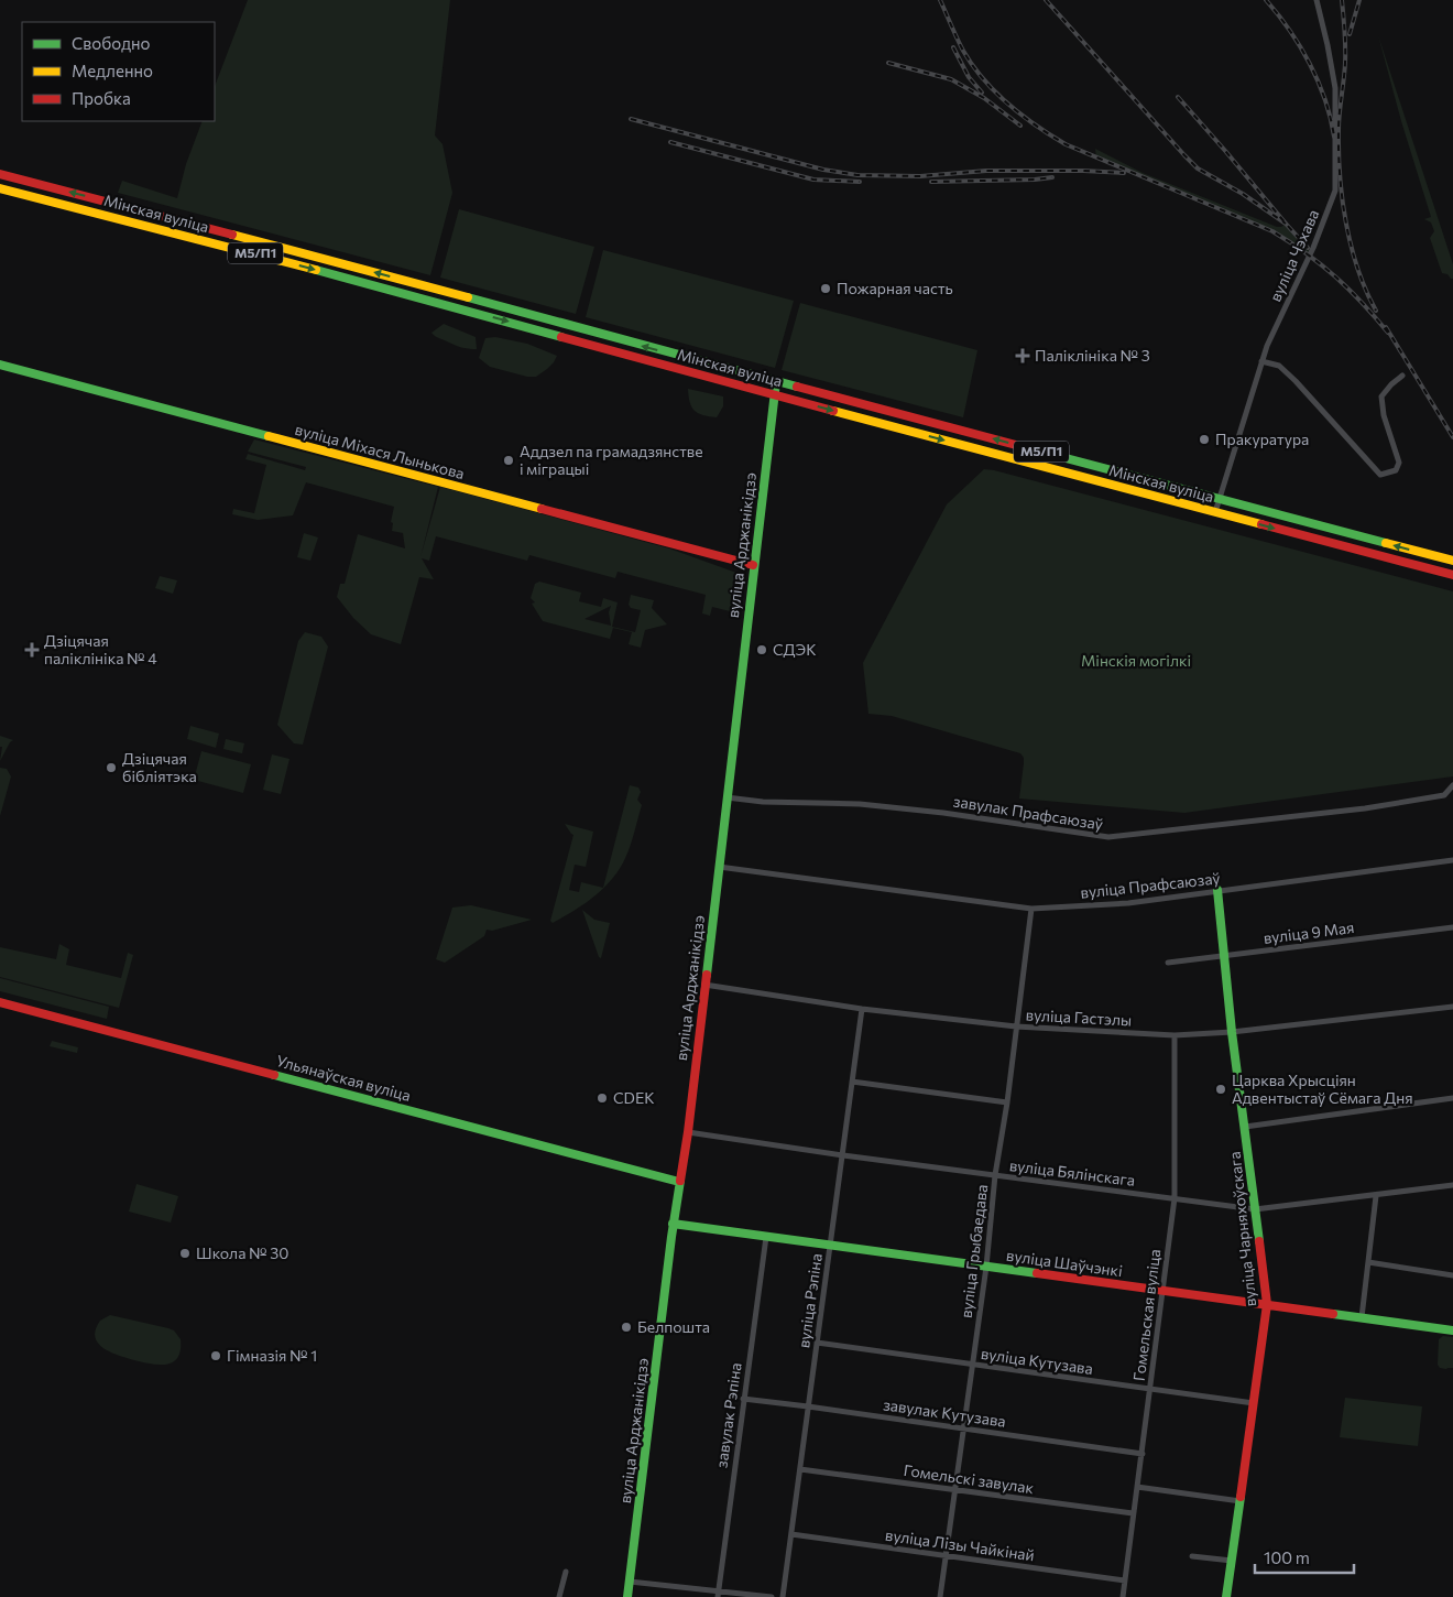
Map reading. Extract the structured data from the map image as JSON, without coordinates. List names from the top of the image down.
{
  "streets": {
    "main road": [
      "Мінская вуліца",
      "М5/П1",
      "вуліца Міхася Лынькова",
      "вуліца Арджанікідзэ",
      "Ульянаўская вуліца",
      "вуліца Чарняхоўскага",
      "вуліца Шаўчэнкі"
    ],
    "street": [
      "вуліца Чэхава",
      "завулак Прафсаюзаў",
      "вуліца Прафсаюзаў",
      "вуліца 9 Мая",
      "вуліца Гастэлы",
      "вуліца Бялінскага",
      "вуліца Грыбаедава",
      "вуліца Рэпіна",
      "Гомельская вуліца",
      "вуліца Кутузава",
      "завулак Кутузава",
      "завулак Рэпіна",
      "Гомельскі завулак",
      "вуліца Лізы Чайкінай"
    ]
  },
  "crossings": [
    ["Мінская вуліца", "вуліца Чэхава"],
    ["Мінская вуліца", "вуліца Арджанікідзэ"],
    ["вуліца Міхася Лынькова", "вуліца Арджанікідзэ"],
    ["вуліца Арджанікідзэ", "завулак Прафсаюзаў"],
    ["вуліца Арджанікідзэ", "вуліца Прафсаюзаў"],
    ["вуліца Арджанікідзэ", "вуліца Гастэлы"],
    ["вуліца Арджанікідзэ", "Ульянаўская вуліца"],
    ["вуліца Арджанікідзэ", "вуліца Бялінскага"],
    ["вуліца Арджанікідзэ", "вуліца Шаўчэнкі"],
    ["вуліца Прафсаюзаў", "вуліца Чарняхоўскага"],
    ["вуліца Прафсаюзаў", "вуліца Грыбаедава"],
    ["вуліца 9 Мая", "вуліца Чарняхоўскага"],
    ["вуліца Гастэлы", "вуліца Чарняхоўскага"],
    ["вуліца Гастэлы", "вуліца Грыбаедава"],
    ["вуліца Гастэлы", "вуліца Рэпіна"],
    ["вуліца Гастэлы", "Гомельская вуліца"],
    ["вуліца Бялінскага", "вуліца Чарняхоўскага"],
    ["вуліца Бялінскага", "вуліца Грыбаедава"],
    ["вуліца Бялінскага", "вуліца Рэпіна"],
    ["вуліца Бялінскага", "Гомельская вуліца"],
    ["вуліца Чарняхоўскага", "вуліца Шаўчэнкі"],
    ["вуліца Чарняхоўскага", "вуліца Кутузава"],
    ["вуліца Грыбаедава", "вуліца Шаўчэнкі"],
    ["вуліца Грыбаедава", "вуліца Кутузава"],
    ["вуліца Грыбаедава", "завулак Кутузава"],
    ["вуліца Грыбаедава", "Гомельскі завулак"],
    ["вуліца Грыбаедава", "вуліца Лізы Чайкінай"],
    ["вуліца Шаўчэнкі", "вуліца Рэпіна"],
    ["вуліца Шаўчэнкі", "Гомельская вуліца"],
    ["вуліца Шаўчэнкі", "завулак Рэпіна"],
    ["вуліца Рэпіна", "вуліца Кутузава"],
    ["вуліца Рэпіна", "завулак Кутузава"],
    ["вуліца Рэпіна", "Гомельскі завулак"],
    ["вуліца Рэпіна", "вуліца Лізы Чайкінай"],
    ["Гомельская вуліца", "вуліца Кутузава"],
    ["Гомельская вуліца", "завулак Кутузава"],
    ["Гомельская вуліца", "Гомельскі завулак"],
    ["Гомельская вуліца", "вуліца Лізы Чайкінай"],
    ["завулак Кутузава", "завулак Рэпіна"]
  ],
  "parks": ["Мінскія могілкі"],
  "places": {
    "other": [
      "Пожарная часть",
      "Пракуратура",
      "Аддзел па грамадзянстве і міграцыі",
      "СДЭК",
      "Дзіцячая бібліятэка",
      "Царква Хрысціян Адвентыстаў Сёмага Дня",
      "CDEK",
      "Школа № 30",
      "Белпошта",
      "Гімназія № 1"
    ],
    "health": ["Паліклініка № 3", "Дзіцячая паліклініка № 4"]
  },
  "legend": ["Свободно", "Медленно", "Пробка"],
  "scale_bar": "100 m"
}
